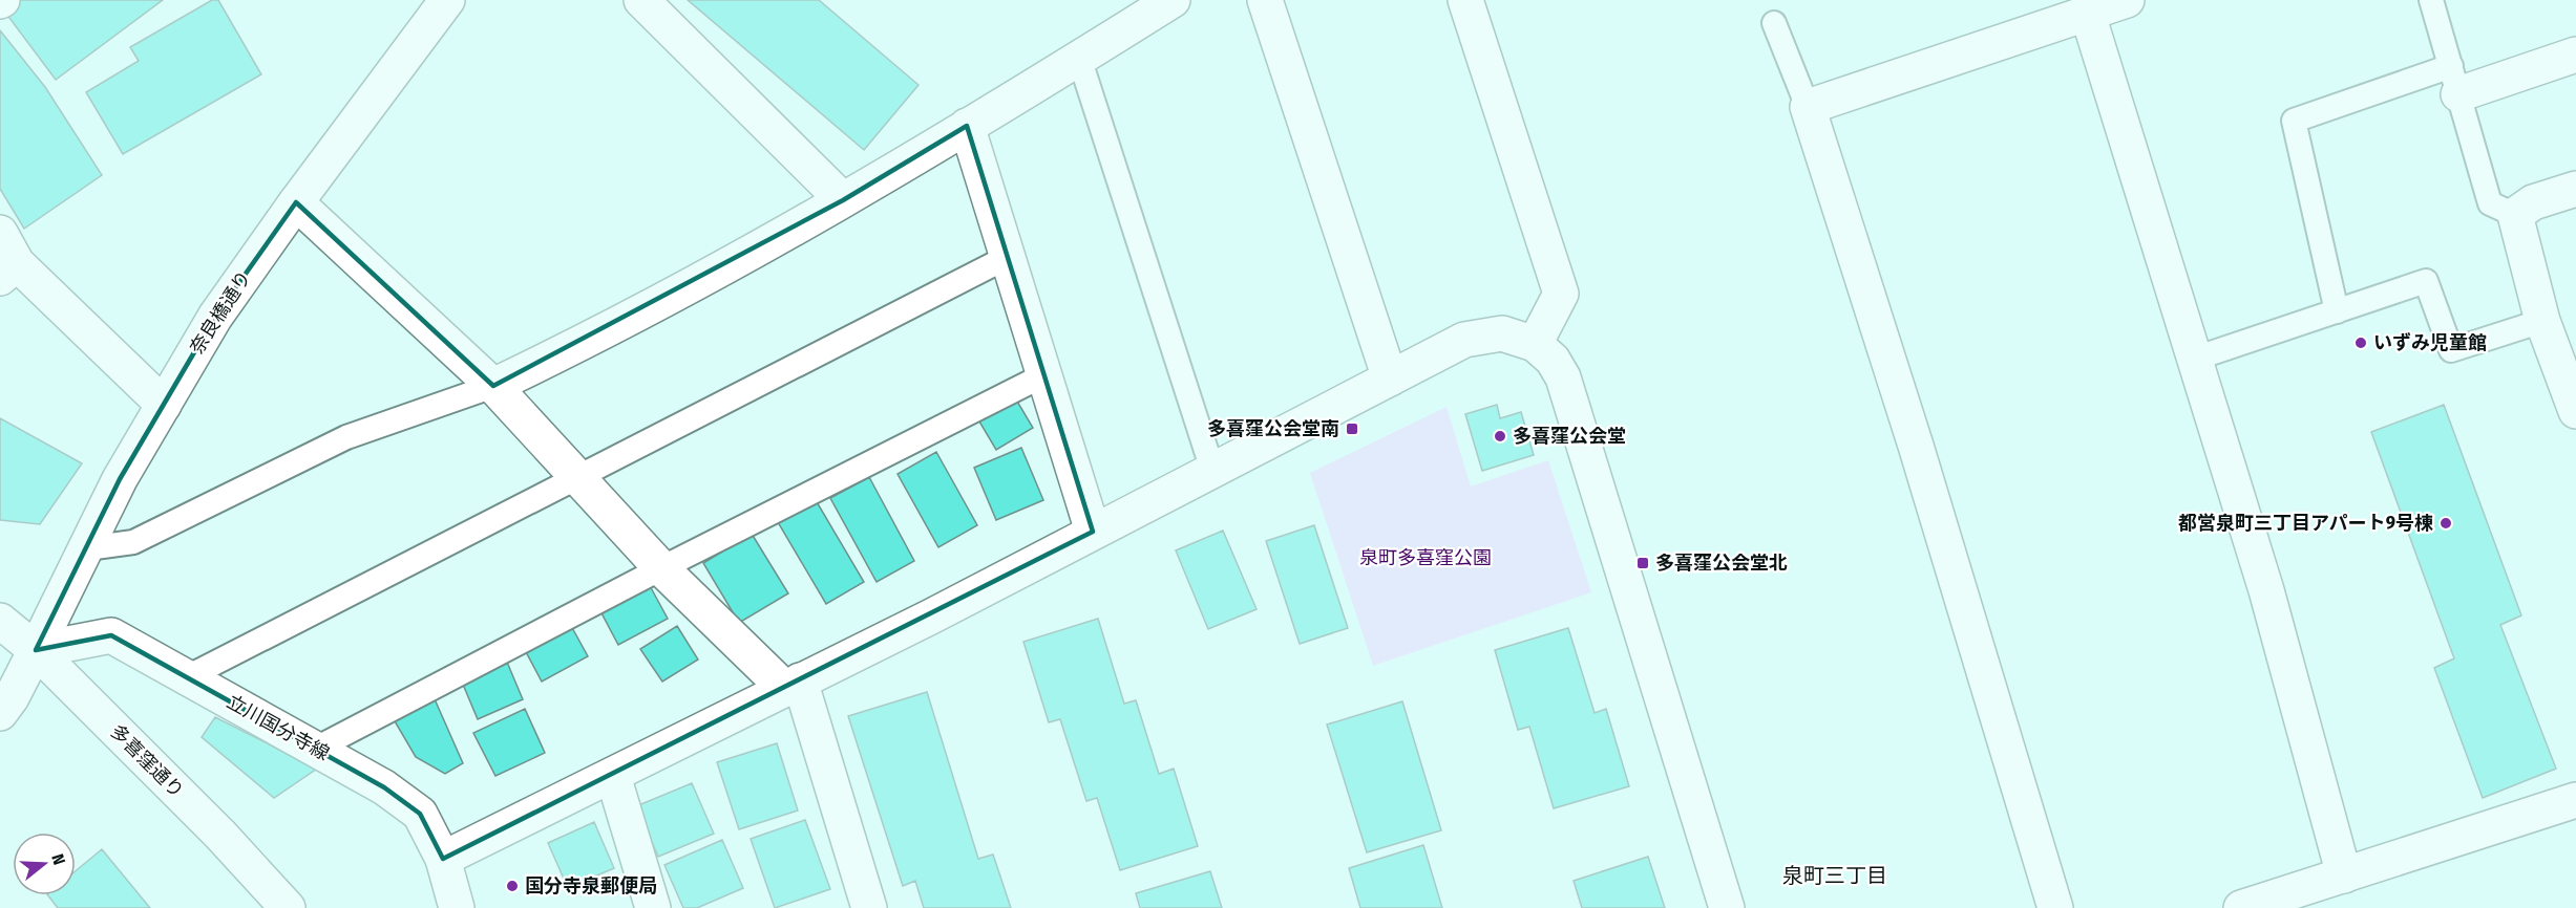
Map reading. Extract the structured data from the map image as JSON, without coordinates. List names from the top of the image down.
{
  "streets": {
    "street": ["奈良橋通り", "立川国分寺線", "多喜窪通り"]
  },
  "crossings": [
    ["奈良橋通り", "立川国分寺線"],
    ["奈良橋通り", "多喜窪通り"],
    ["立川国分寺線", "多喜窪通り"]
  ],
  "districts": ["泉町三丁目"],
  "parks": ["泉町多喜窪公園"],
  "places": {
    "other": [
      "いずみ児童館",
      "多喜窪公会堂",
      "都営泉町三丁目アパート9号棟",
      "国分寺泉郵便局"
    ],
    "transit": ["多喜窪公会堂南", "多喜窪公会堂北"]
  },
  "north": "right"
}
